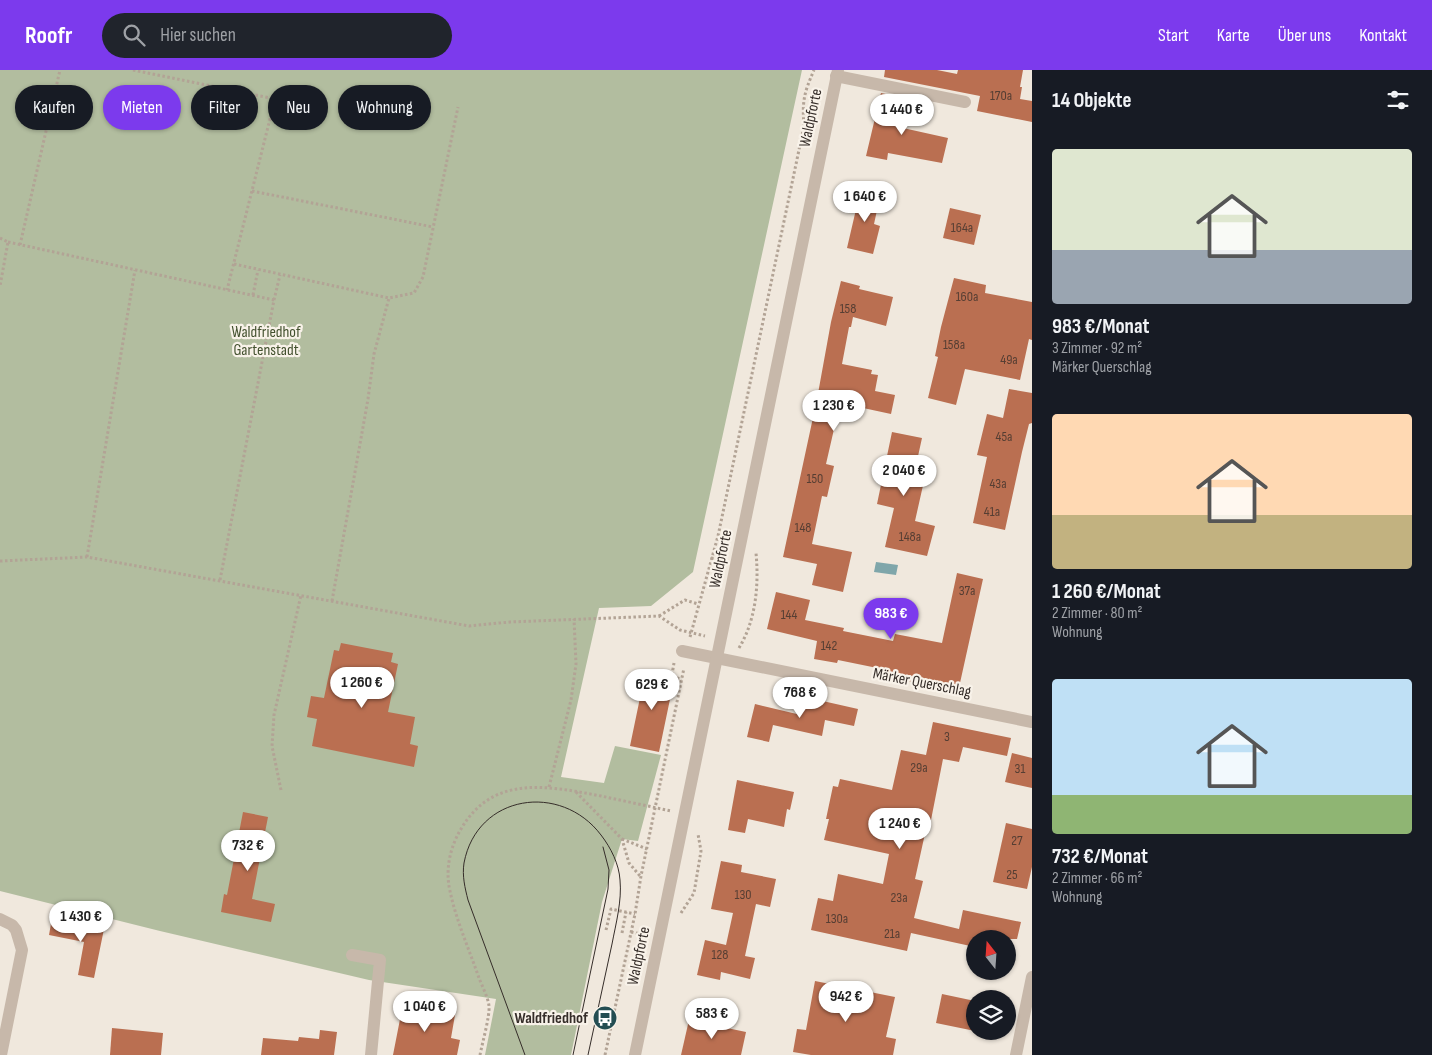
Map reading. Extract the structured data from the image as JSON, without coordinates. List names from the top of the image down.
{
  "streets": {
    "street": ["Waldpforte", "Märker Querschlag"]
  },
  "crossings": [
    ["Waldpforte", "Märker Querschlag"]
  ],
  "parks": ["Waldfriedhof Gartenstadt"],
  "places": {
    "bus stop": ["Waldfriedhof"]
  },
  "house_numbers": [
    "170a",
    "164a",
    "160a",
    "158",
    "158a",
    "49a",
    "45a",
    "150",
    "43a",
    "41a",
    "148",
    "148a",
    "37a",
    "144",
    "142",
    "3",
    "29a",
    "31",
    "27",
    "25",
    "130",
    "23a",
    "130a",
    "21a",
    "128"
  ],
  "north": "top",
  "page": {
    "header": "Roofr",
    "search": "Hier suchen",
    "nav": [
      "Start",
      "Karte",
      "Über uns",
      "Kontakt"
    ],
    "heading": "14 Objekte",
    "chip": [
      "Kaufen",
      "Mieten",
      "Filter",
      "Neu",
      "Wohnung"
    ],
    "price": [
      "1 440 €",
      "1 640 €",
      "1 230 €",
      "2 040 €",
      "983 €",
      "1 260 €",
      "629 €",
      "768 €",
      "1 240 €",
      "732 €",
      "1 430 €",
      "942 €",
      "1 040 €",
      "583 €"
    ],
    "list": [
      {
        "name": "983 €/Monat",
        "note": "3 Zimmer · 92 m² · Märker Querschlag"
      },
      {
        "name": "1 260 €/Monat",
        "note": "2 Zimmer · 80 m² · Wohnung"
      },
      {
        "name": "732 €/Monat",
        "note": "2 Zimmer · 66 m² · Wohnung"
      }
    ]
  }
}
